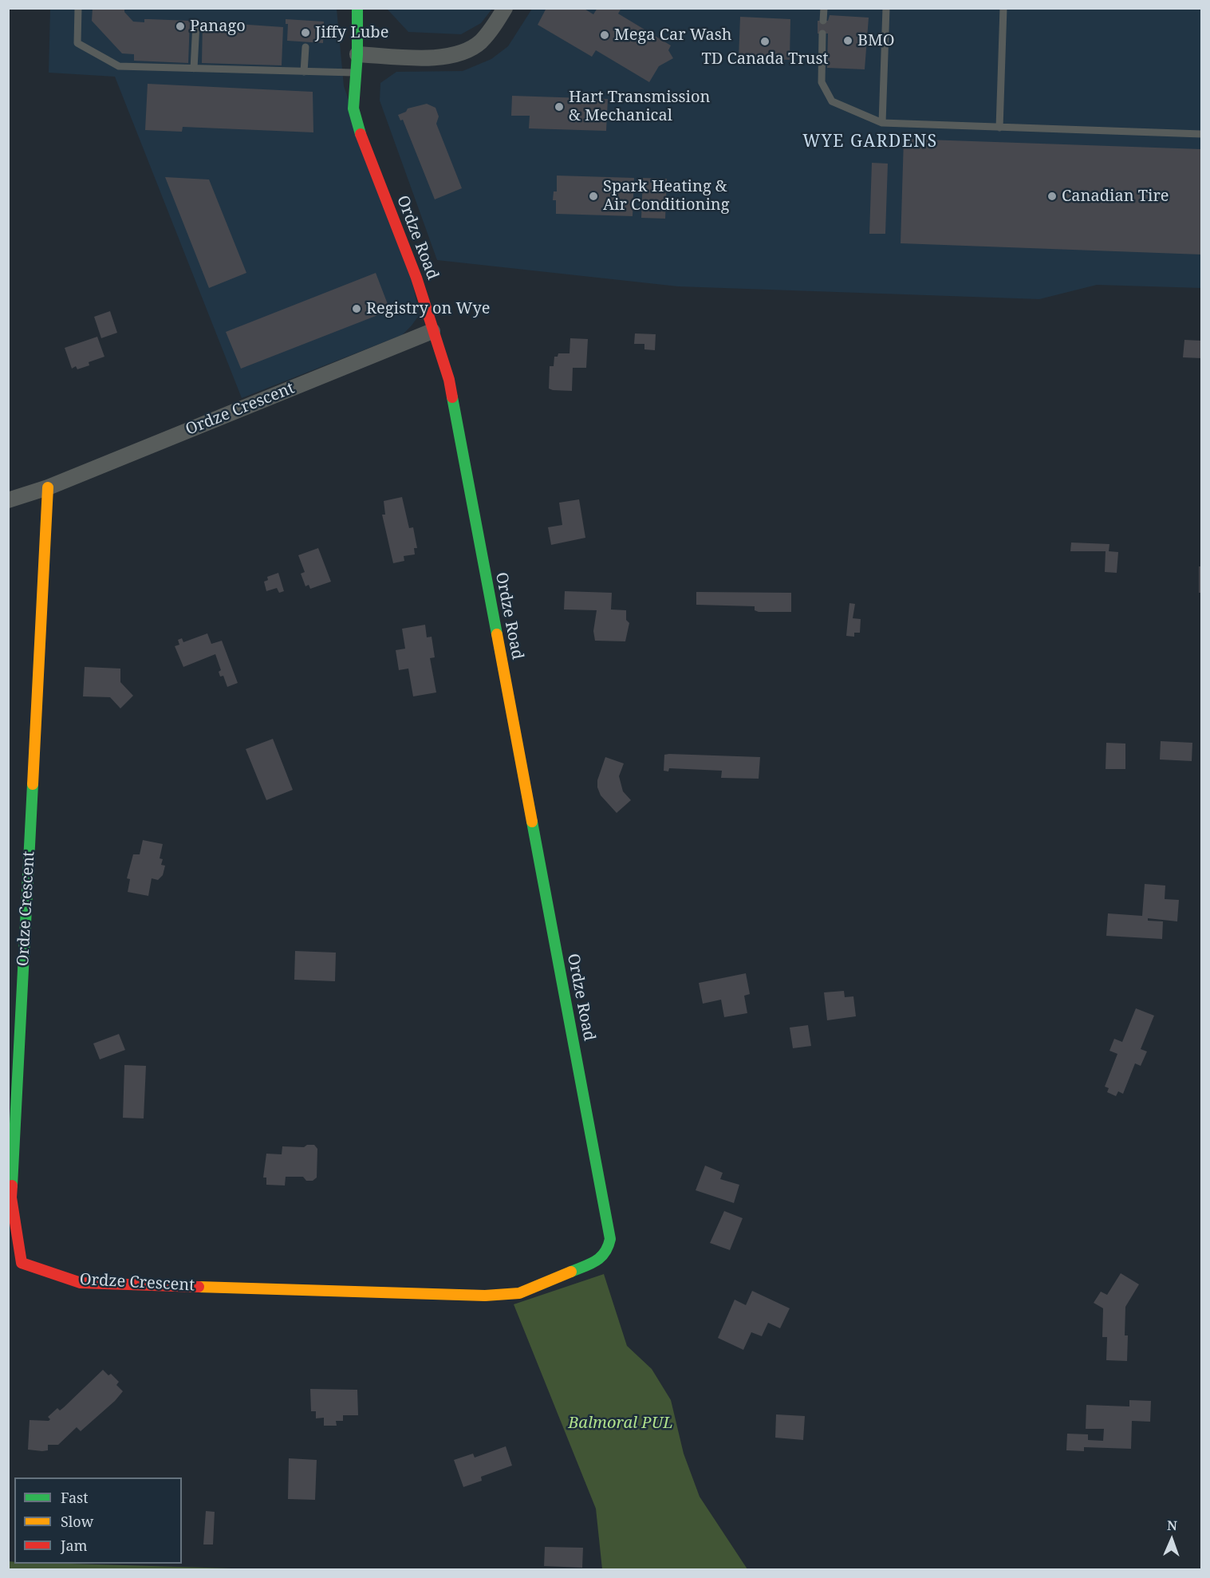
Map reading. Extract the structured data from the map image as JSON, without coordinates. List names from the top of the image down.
{
  "streets": {
    "street": ["Ordze Road", "Ordze Crescent"]
  },
  "crossings": [
    ["Ordze Road", "Ordze Crescent"]
  ],
  "districts": ["WYE GARDENS"],
  "parks": ["Balmoral PUL"],
  "places": [
    "Panago",
    "Jiffy Lube",
    "Mega Car Wash",
    "BMO",
    "TD Canada Trust",
    "Hart Transmission & Mechanical",
    "Spark Heating & Air Conditioning",
    "Canadian Tire",
    "Registry on Wye"
  ],
  "legend": ["Fast", "Slow", "Jam"],
  "north": "top"
}
